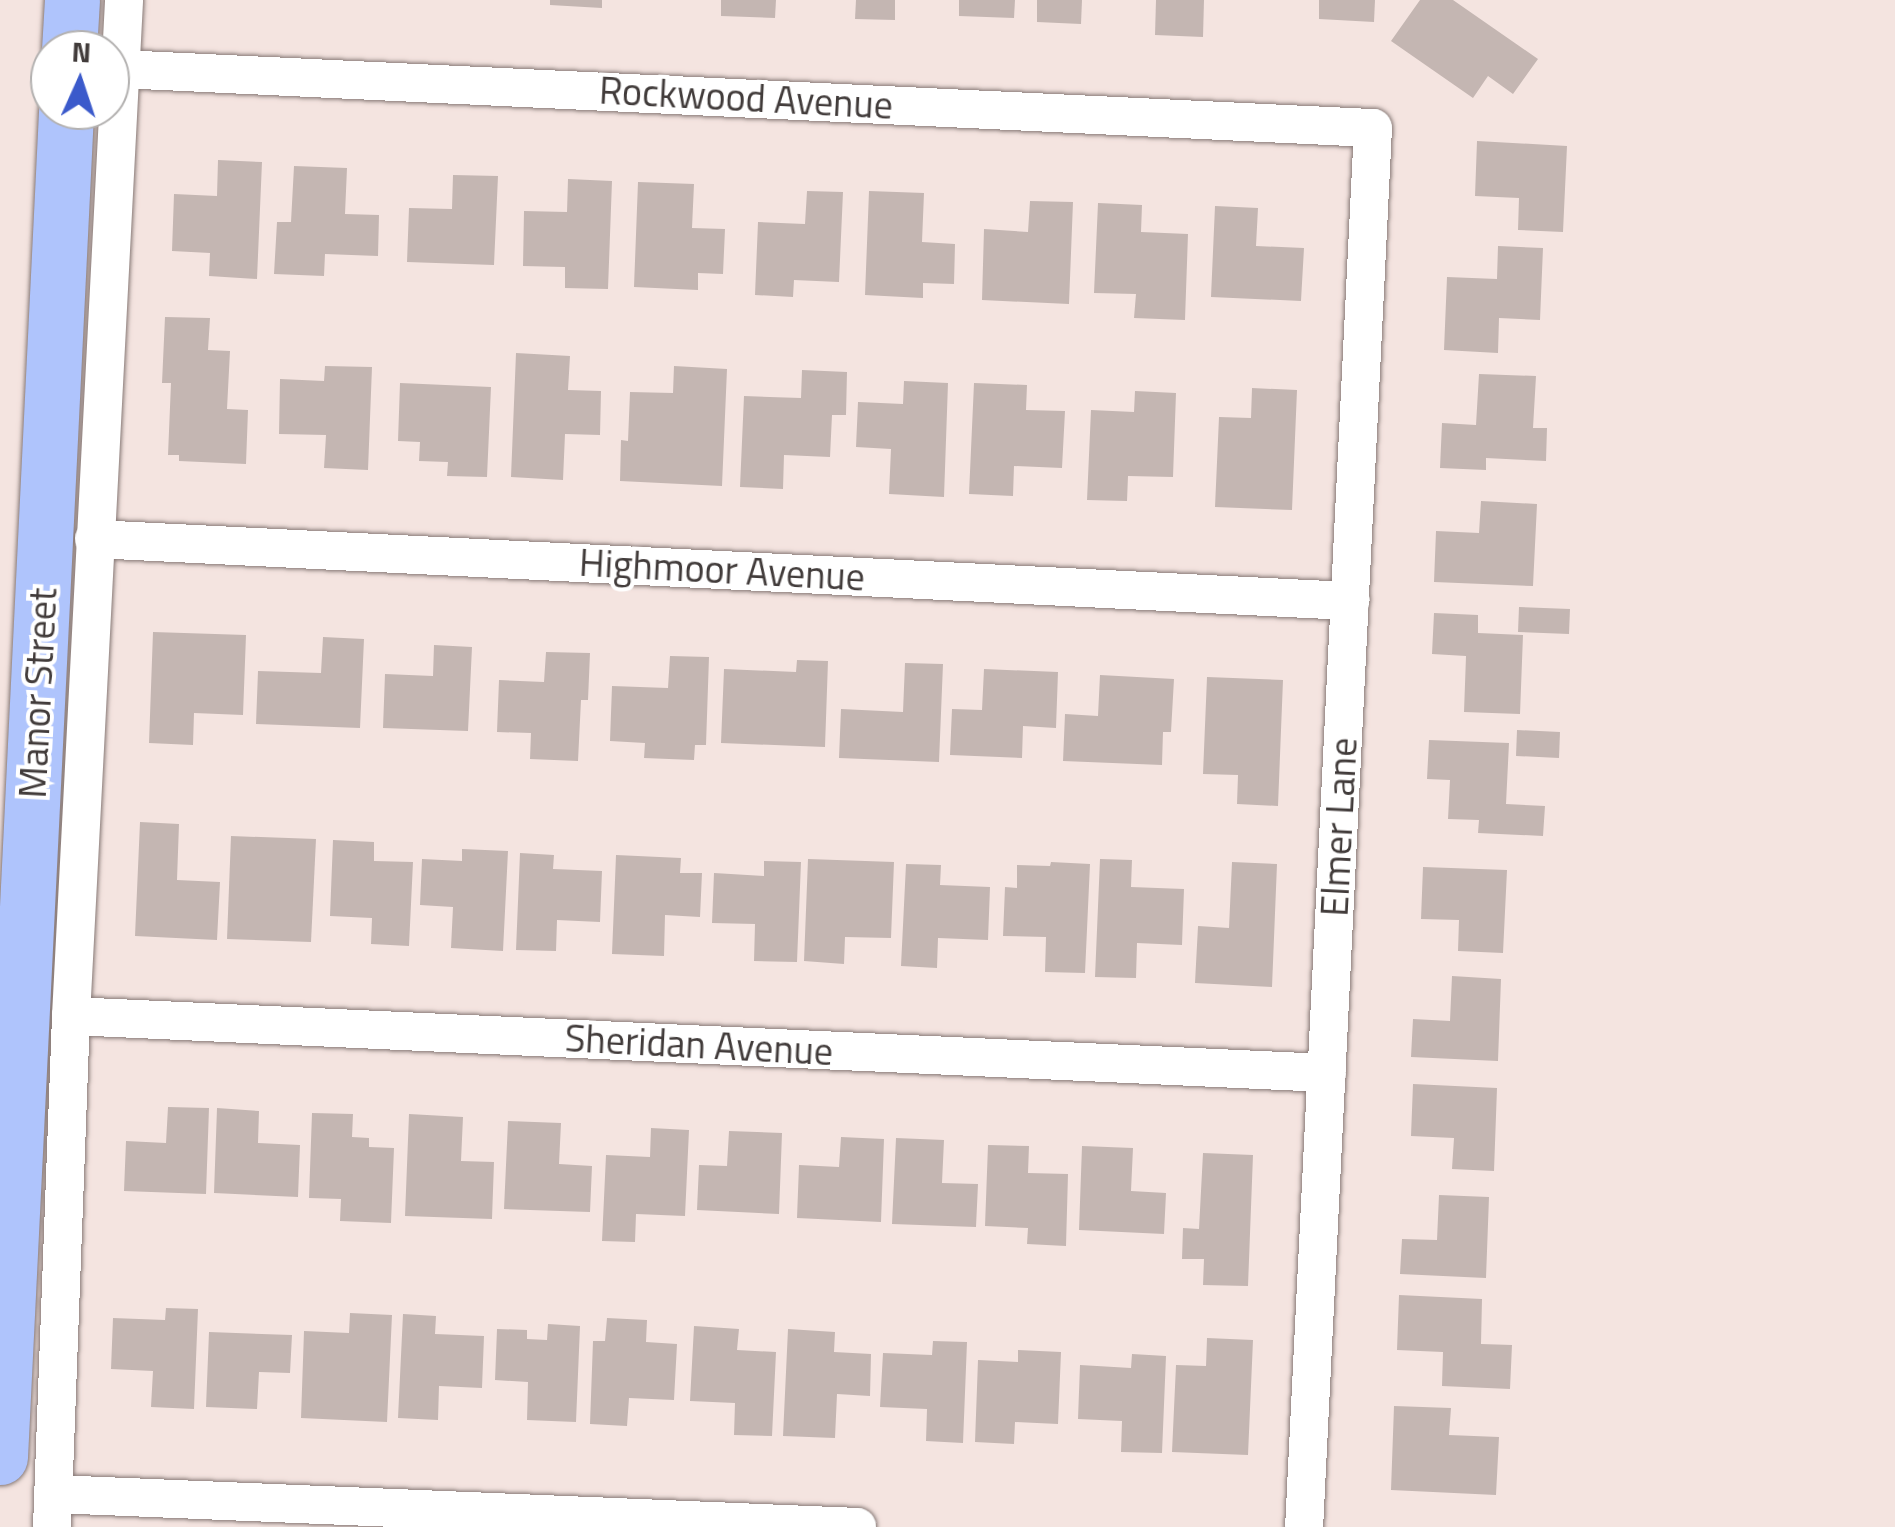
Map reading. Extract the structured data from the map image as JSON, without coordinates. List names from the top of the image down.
{
  "streets": {
    "main road": ["Manor Street"],
    "street": [
      "Rockwood Avenue",
      "Highmoor Avenue",
      "Elmer Lane",
      "Sheridan Avenue"
    ]
  },
  "crossings": [
    ["Rockwood Avenue", "Elmer Lane"],
    ["Highmoor Avenue", "Elmer Lane"],
    ["Elmer Lane", "Sheridan Avenue"]
  ],
  "north": "top"
}
